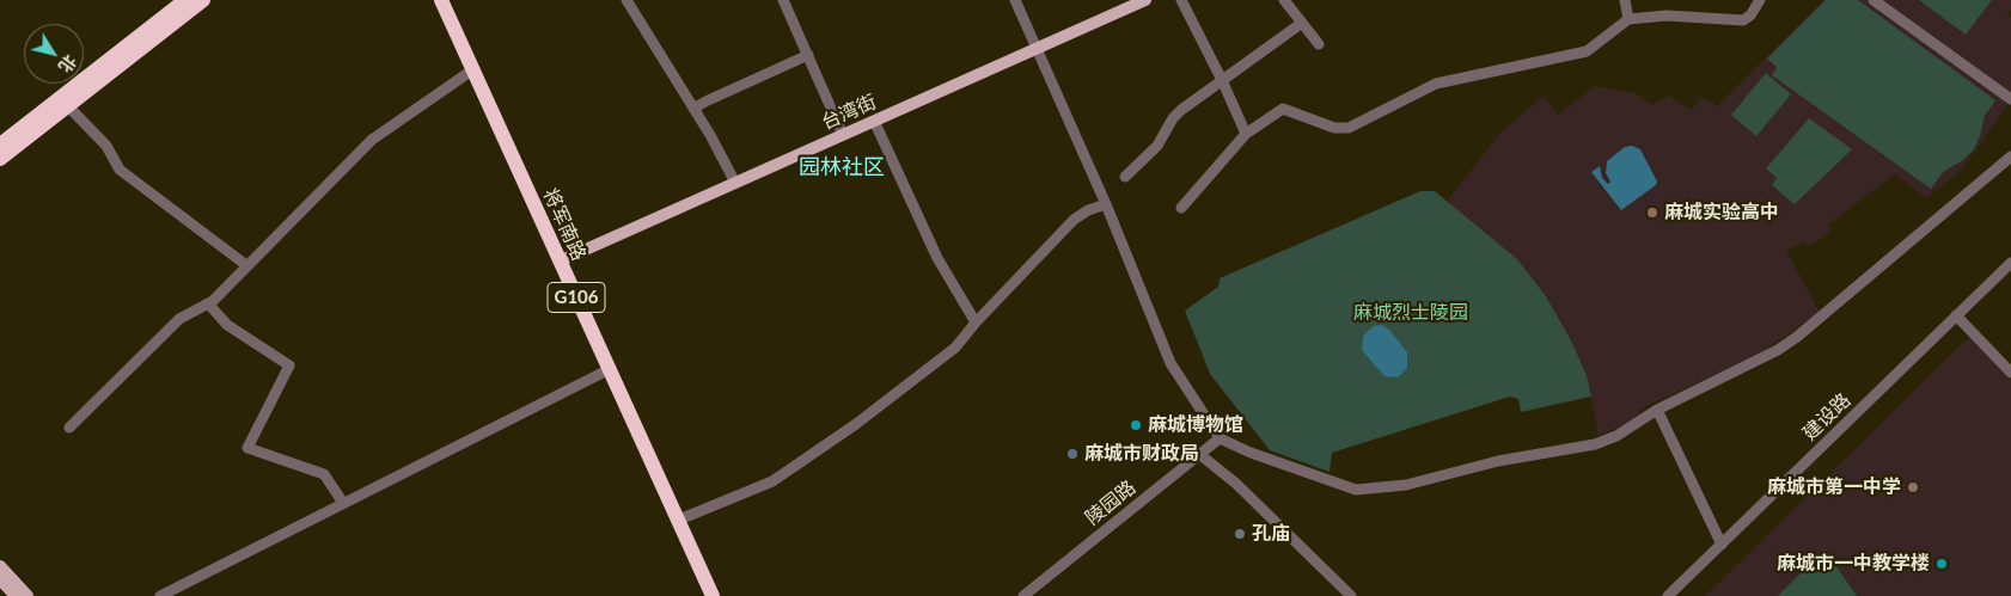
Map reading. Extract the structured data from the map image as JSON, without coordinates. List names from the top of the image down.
{
  "streets": {
    "highway": ["将军南路", "G106"],
    "main road": ["台湾街"],
    "street": ["建设路", "陵园路"]
  },
  "crossings": [
    ["台湾街", "将军南路"]
  ],
  "districts": ["园林社区"],
  "parks": ["麻城烈士陵园"],
  "places": [
    "麻城实验高中",
    "麻城博物馆",
    "麻城市财政局",
    "麻城市第一中学",
    "孔庙",
    "麻城市一中教学楼"
  ],
  "north": "bottom right"
}
